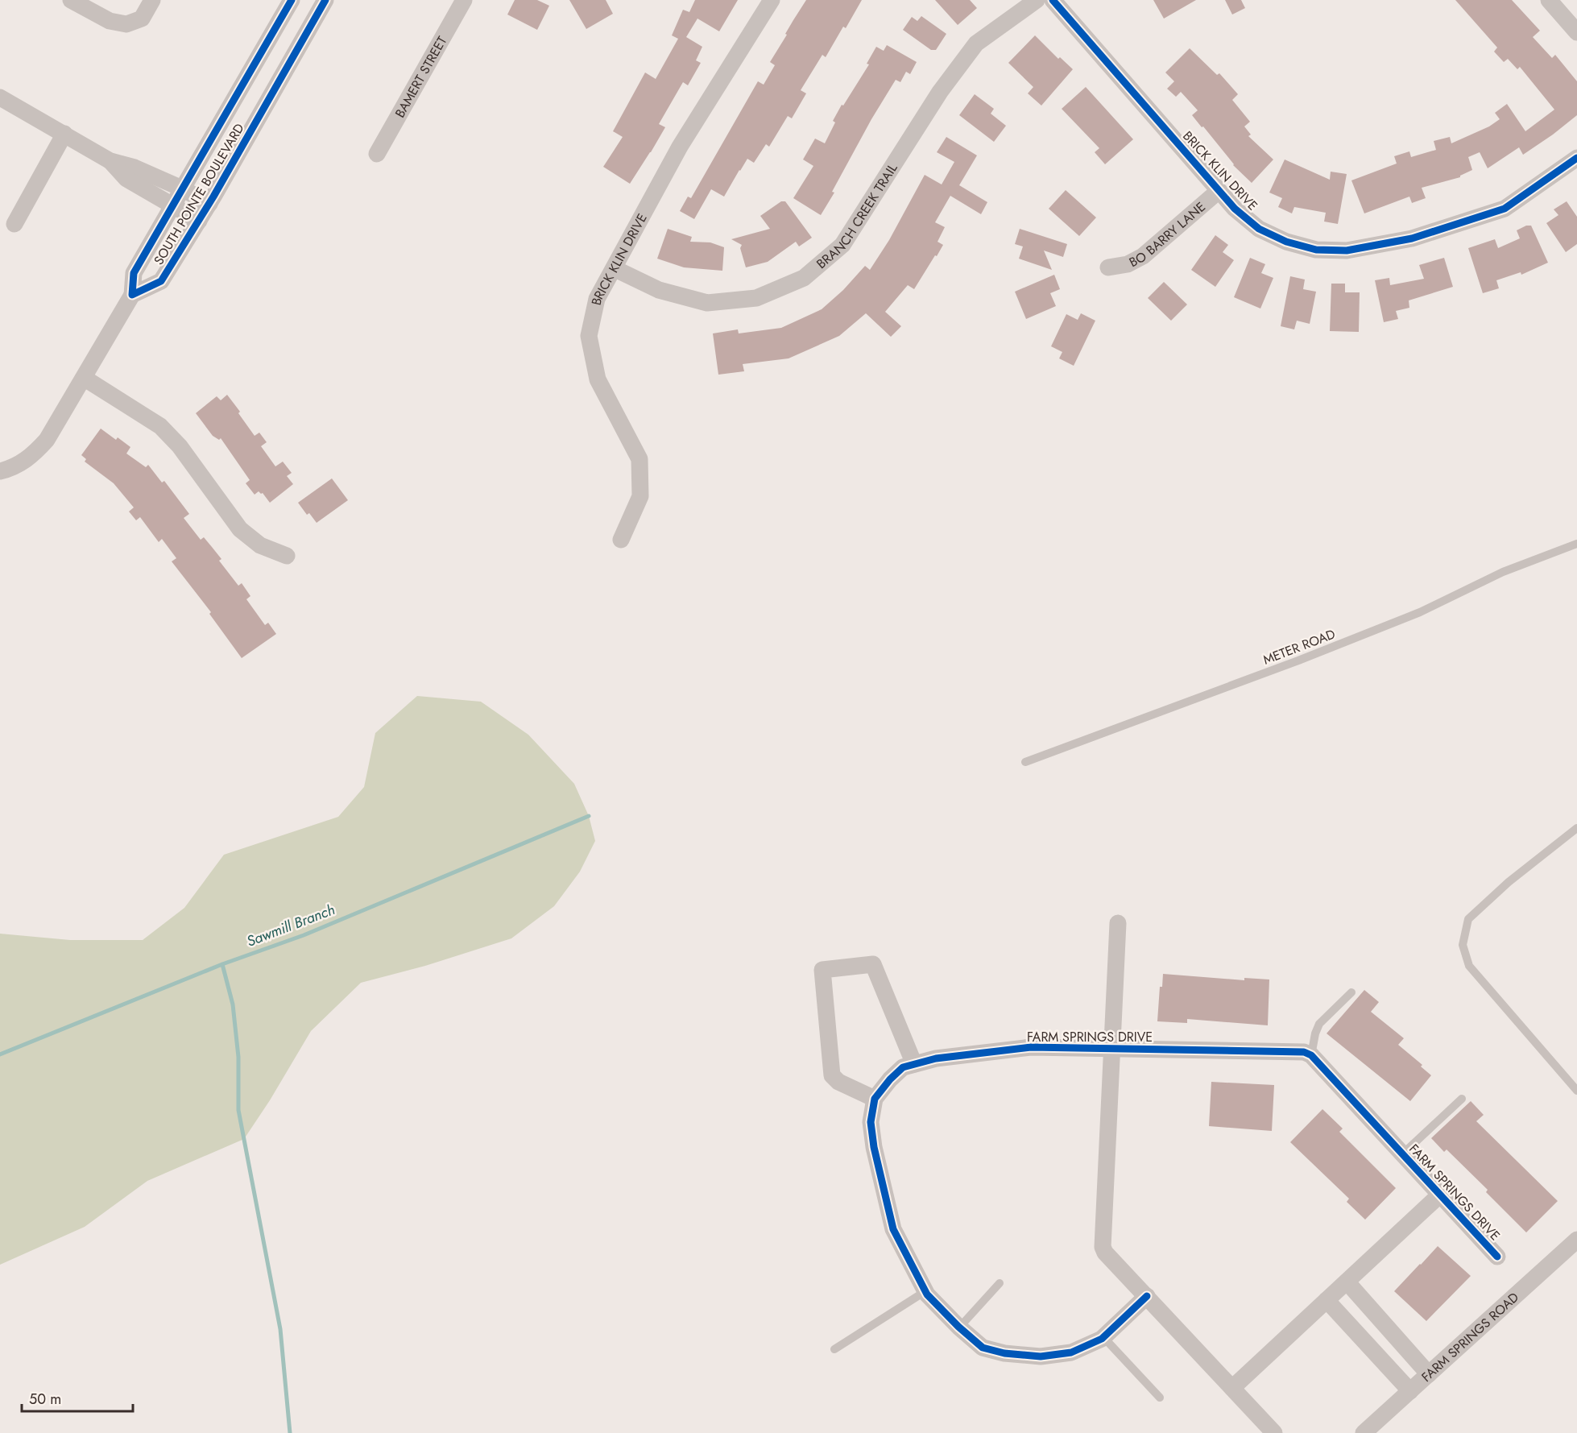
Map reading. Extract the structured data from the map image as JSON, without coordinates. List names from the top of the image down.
{
  "streets": {
    "street": [
      "BAMERT STREET",
      "BRICK KLIN DRIVE",
      "SOUTH POINTE BOULEVARD",
      "BRANCH CREEK TRAIL",
      "BO BARRY LANE",
      "FARM SPRINGS DRIVE",
      "FARM SPRINGS ROAD"
    ],
    "lane": ["METER ROAD"]
  },
  "crossings": [
    ["BRICK KLIN DRIVE", "BRANCH CREEK TRAIL"],
    ["BRICK KLIN DRIVE", "BO BARRY LANE"]
  ],
  "water": ["Sawmill Branch"],
  "scale_bar": "50 m"
}
